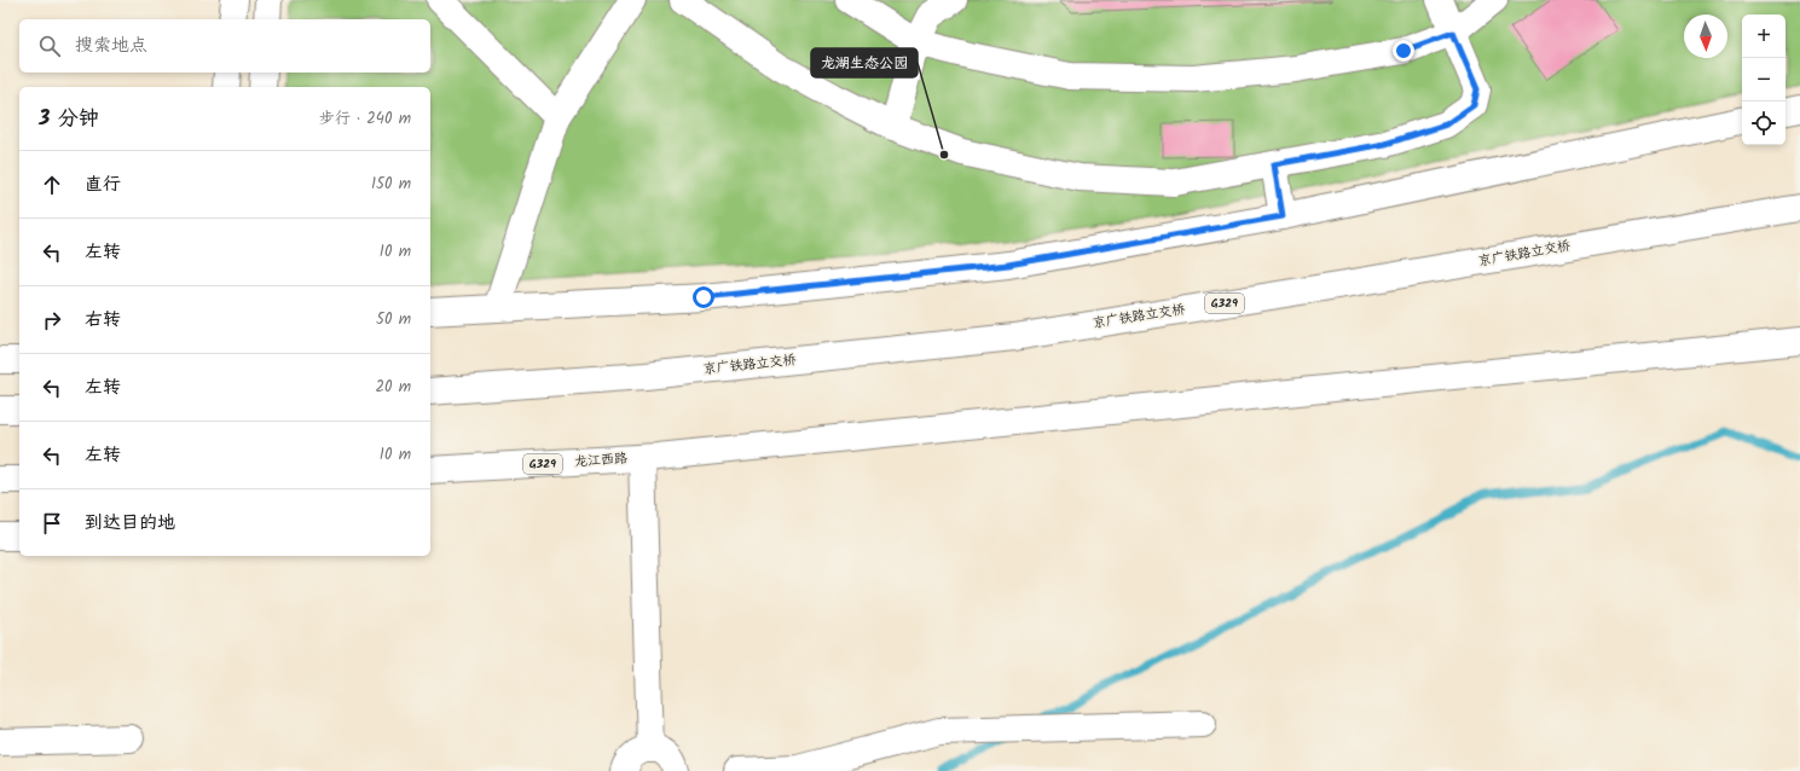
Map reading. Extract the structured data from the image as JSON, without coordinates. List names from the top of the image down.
{
  "streets": {
    "main road": ["京广铁路立交桥", "G329", "龙江西路"]
  },
  "crossings": [
    ["京广铁路立交桥", "G329"],
    ["G329", "龙江西路"]
  ],
  "places": ["龙湖生态公园"],
  "north": "bottom",
  "page": {
    "map_buttons": ["+", "−"],
    "search": "搜索地点",
    "heading": ["3 分钟", "步行 · 240 m"],
    "list": [
      ["直行", "150 m"],
      ["左转", "10 m"],
      ["右转", "50 m"],
      ["左转", "20 m"],
      ["左转", "10 m"],
      "到达目的地"
    ]
  }
}
